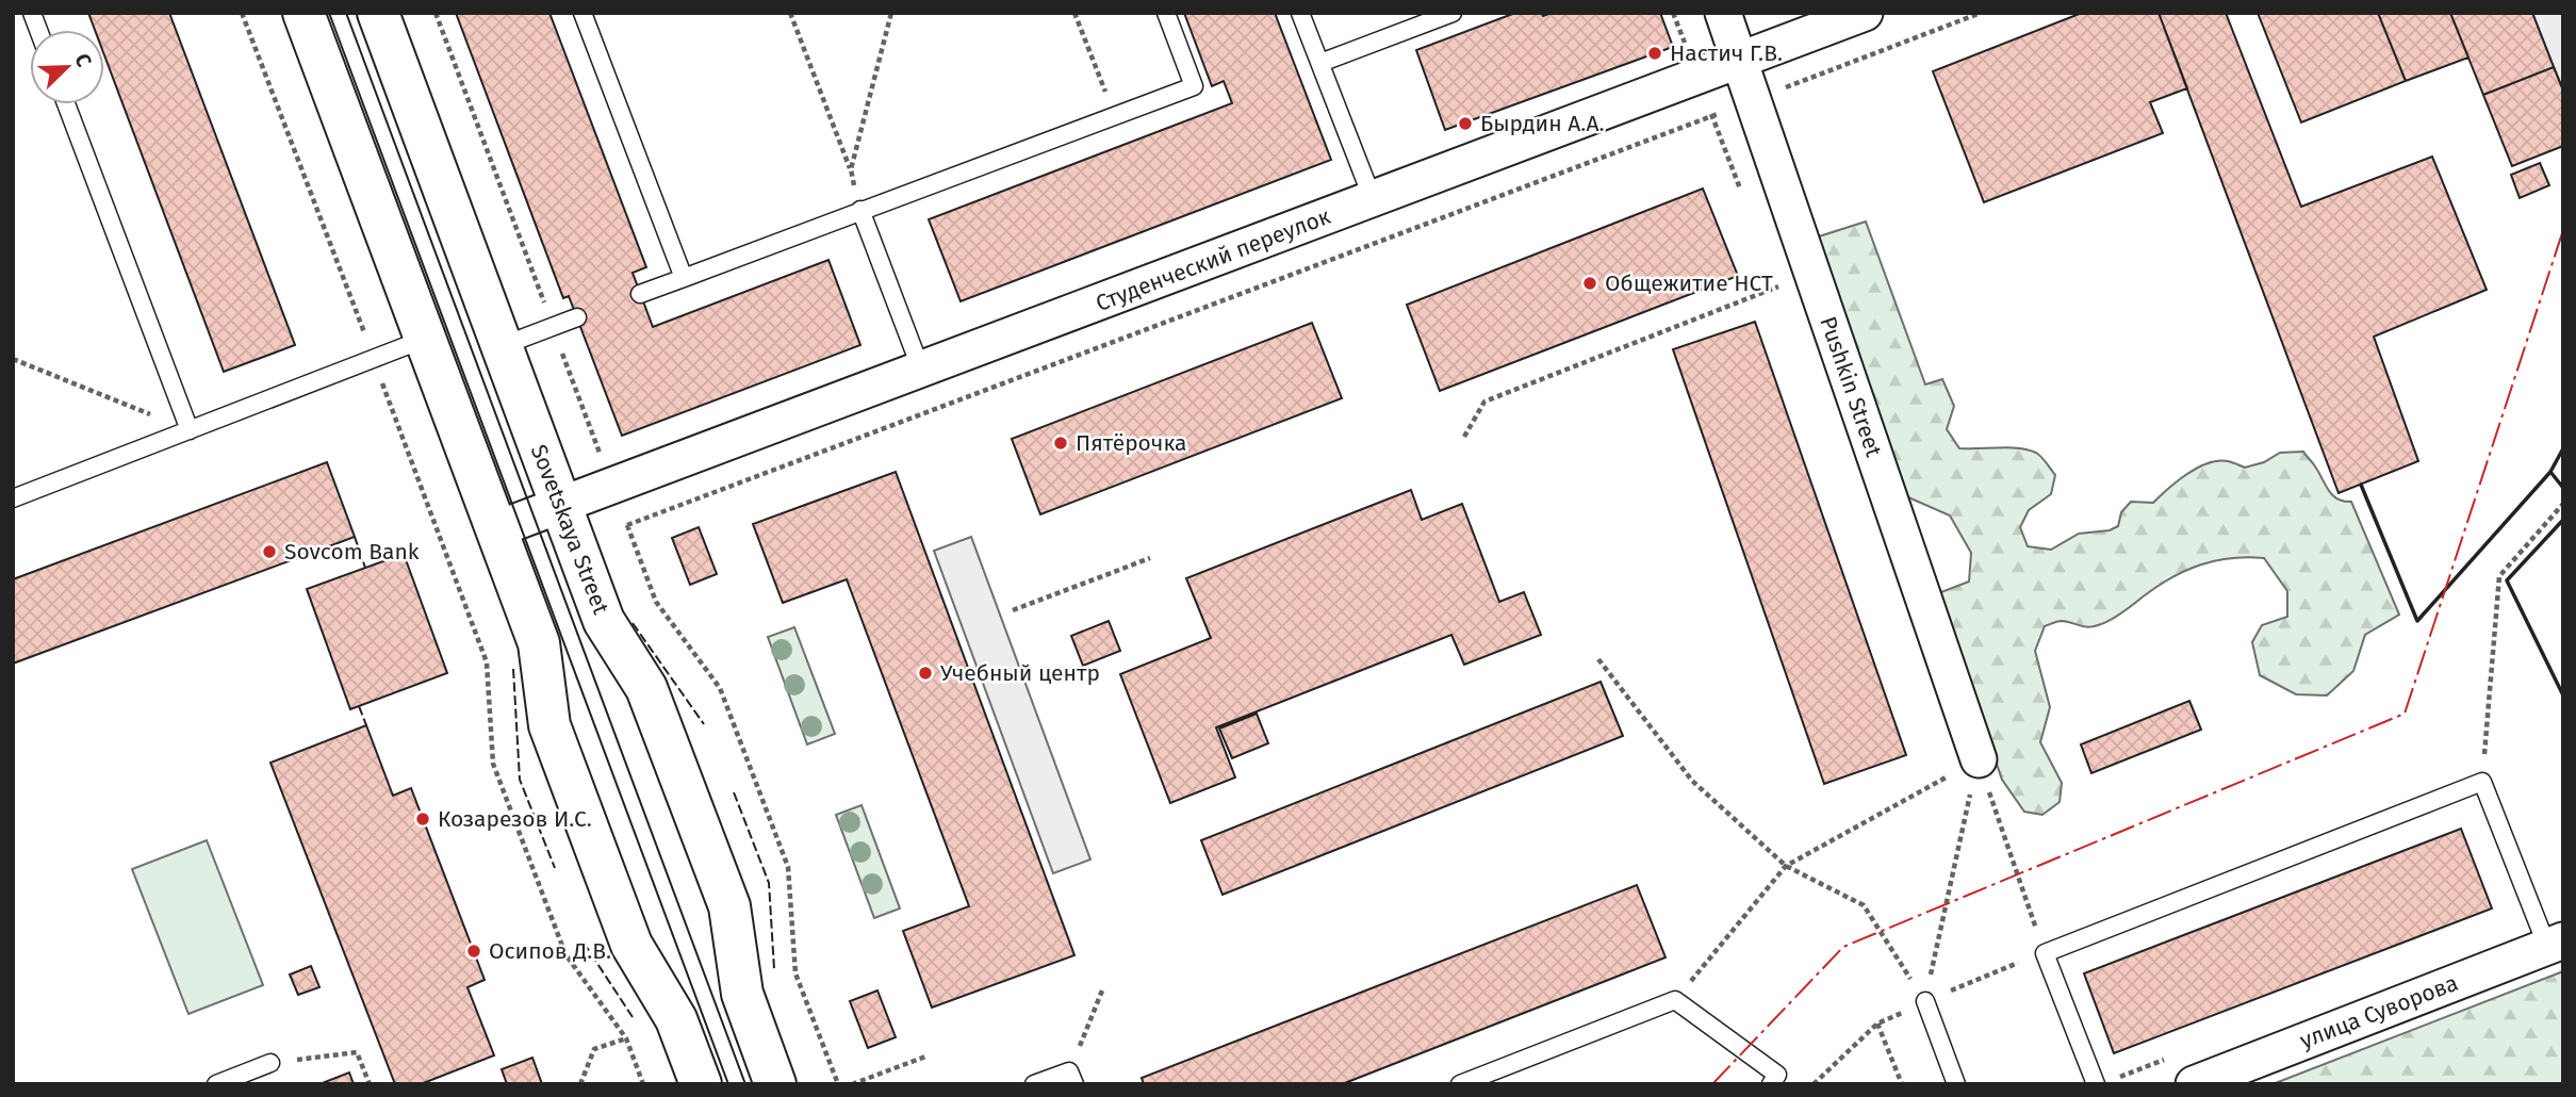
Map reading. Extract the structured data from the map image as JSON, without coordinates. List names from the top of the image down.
{
  "streets": {
    "main road": ["Sovetskaya Street"],
    "street": ["Студенческий переулок", "Pushkin Street", "улица Суворова"]
  },
  "crossings": [
    ["Студенческий переулок", "Pushkin Street"],
    ["Студенческий переулок", "Sovetskaya Street"]
  ],
  "places": [
    "Настич Г.В.",
    "Бырдин А.А.",
    "Общежитие НСТ",
    "Пятёрочка",
    "Sovcom Bank",
    "Учебный центр",
    "Козарезов И.С.",
    "Осипов Д.В."
  ],
  "north": "top right"
}
